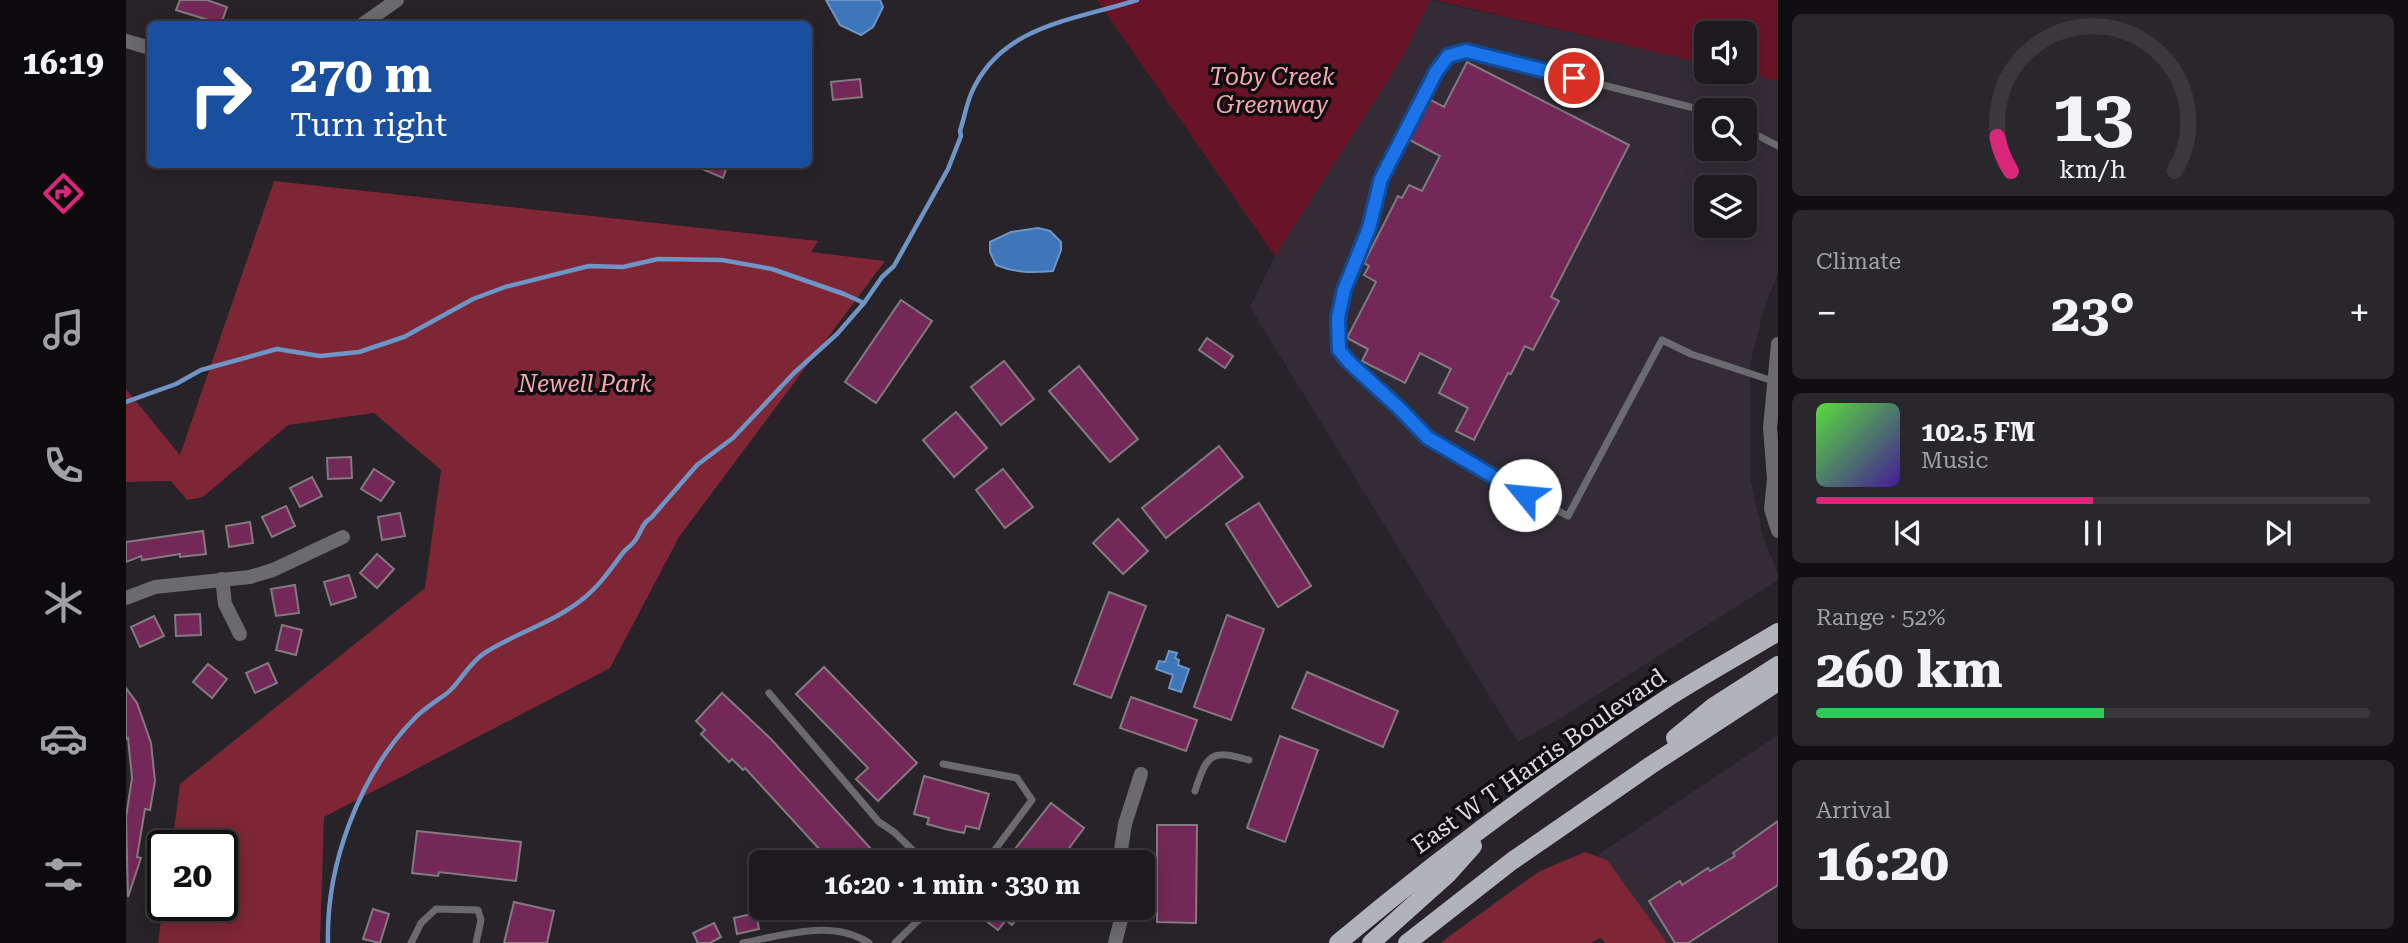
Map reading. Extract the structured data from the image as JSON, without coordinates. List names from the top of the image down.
{
  "streets": {
    "main road": ["East W T Harris Boulevard"]
  },
  "parks": ["Toby Creek Greenway", "Newell Park"],
  "page": {
    "tabs": "16:19",
    "turn": ["270 m", "Turn right"],
    "tile": [
      "Climate",
      ["Range · 52%", "260 km"],
      ["Arrival", "16:20"]
    ],
    "heat": ["−", "23°", "+"],
    "song": ["102.5 FM", "Music"],
    "limit": "20",
    "trip": "16:20 · 1 min · 330 m",
    "gauge": ["13", "km/h"]
  }
}
